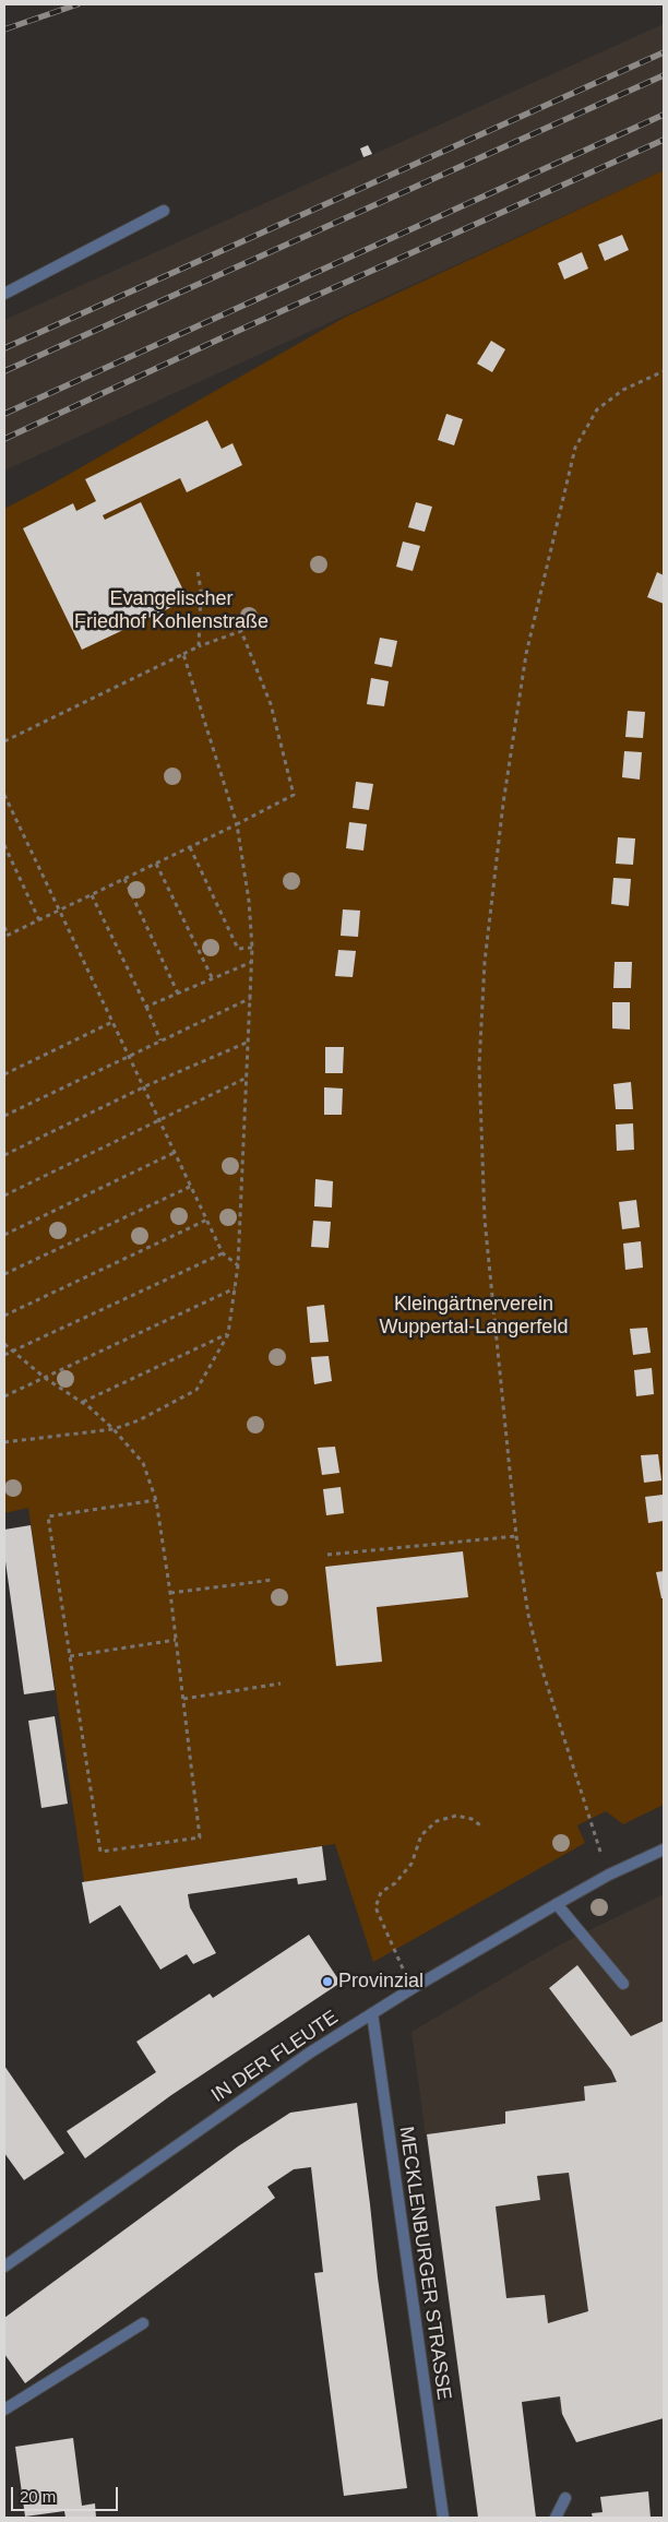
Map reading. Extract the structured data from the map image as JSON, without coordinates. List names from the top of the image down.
{
  "streets": {
    "street": ["IN DER FLEUTE", "MECKLENBURGER STRASSE"]
  },
  "crossings": [
    ["IN DER FLEUTE", "MECKLENBURGER STRASSE"]
  ],
  "parks": ["Evangelischer Friedhof Kohlenstraße", "Kleingärtnerverein Wuppertal-Langerfeld"],
  "places": ["Provinzial"],
  "scale_bar": "20 m"
}
